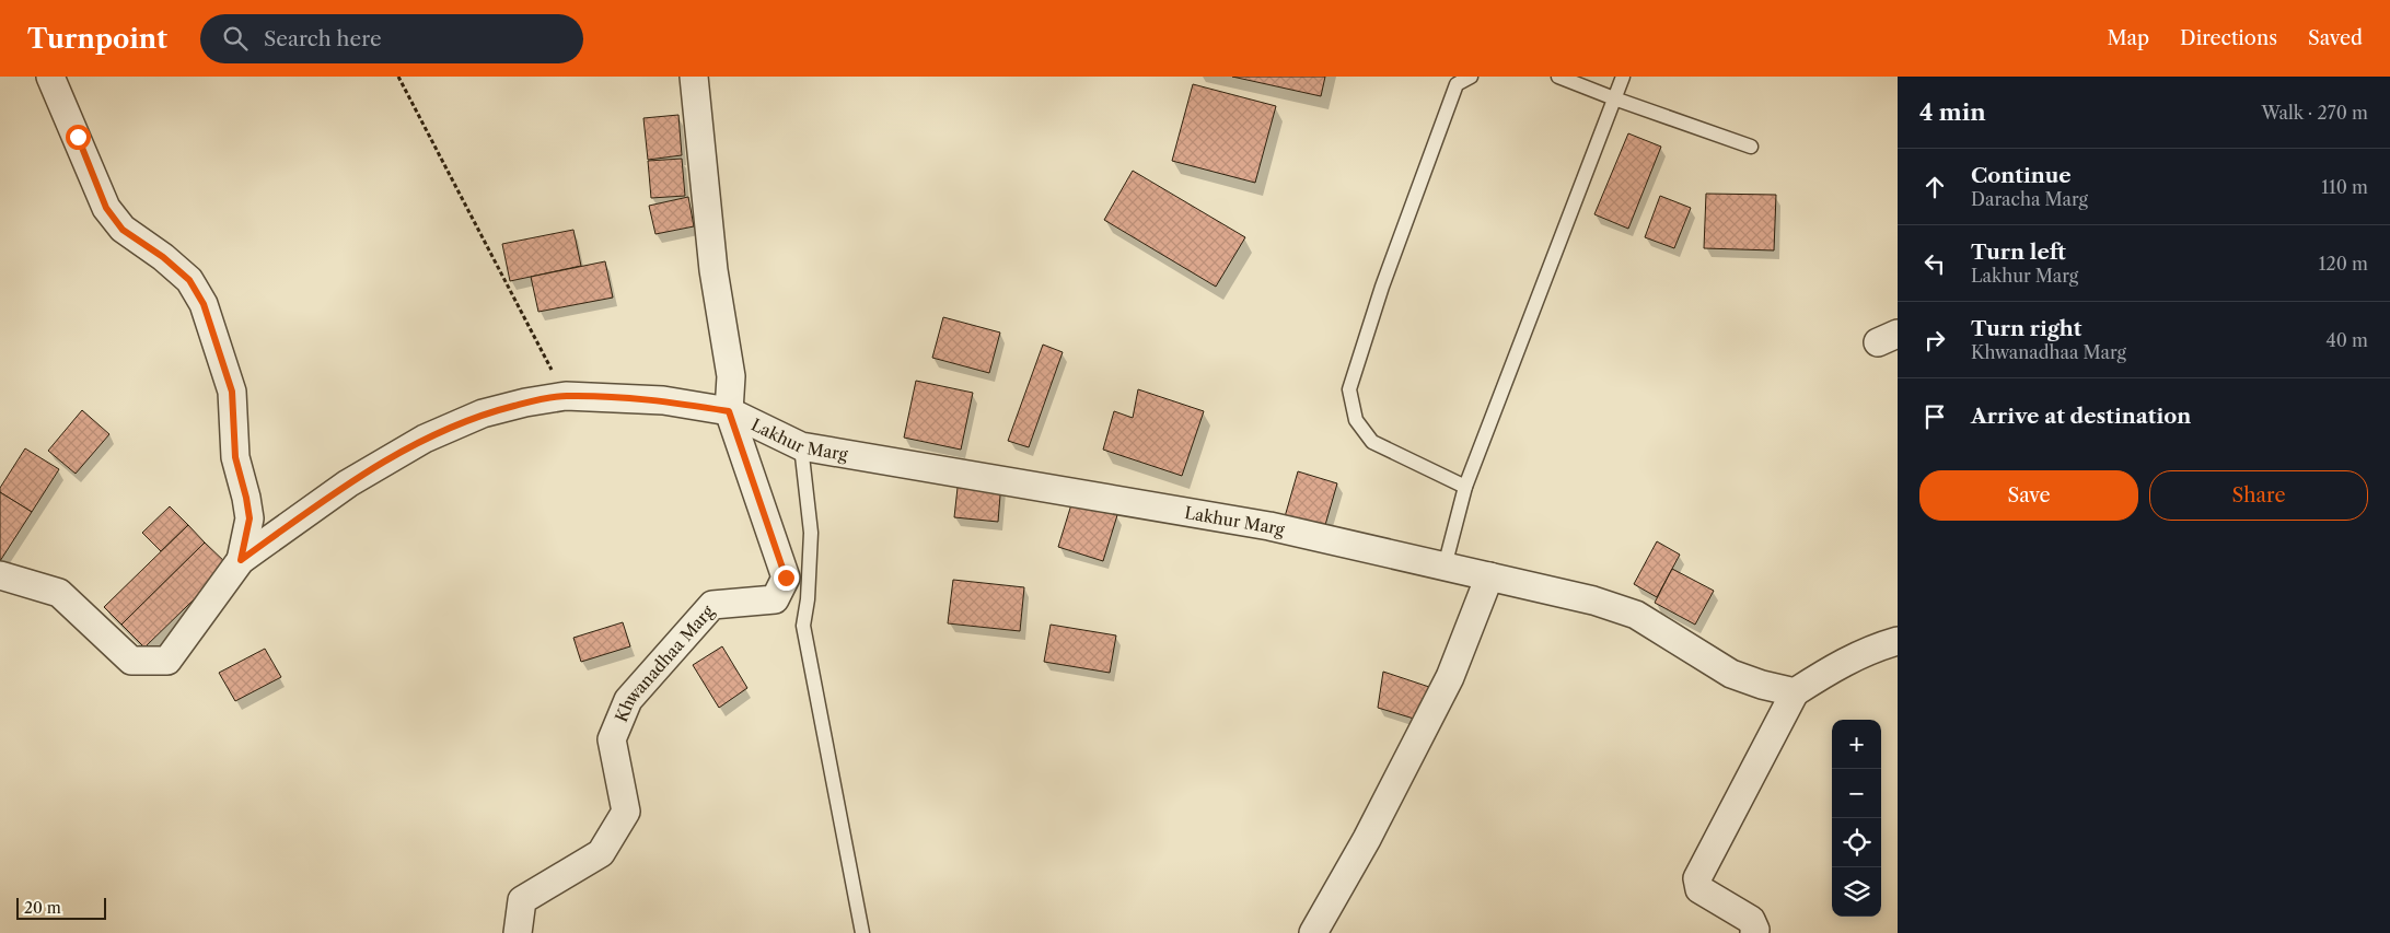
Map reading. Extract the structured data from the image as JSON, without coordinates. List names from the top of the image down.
{
  "streets": {
    "street": ["Lakhur Marg", "Khwanadhaa Marg"]
  },
  "crossings": [
    ["Lakhur Marg", "Khwanadhaa Marg"]
  ],
  "scale_bar": "20 m",
  "page": {
    "header": "Turnpoint",
    "search": "Search here",
    "nav": ["Map", "Directions", "Saved"],
    "heading": ["4 min", "Walk · 270 m"],
    "list": [
      ["Continue", "Daracha Marg", "110 m"],
      ["Turn left", "Lakhur Marg", "120 m"],
      ["Turn right", "Khwanadhaa Marg", "40 m"],
      "Arrive at destination"
    ],
    "buttons": ["Save", "Share"],
    "map_buttons": ["+", "−"],
    "scale": "20 m"
  }
}
